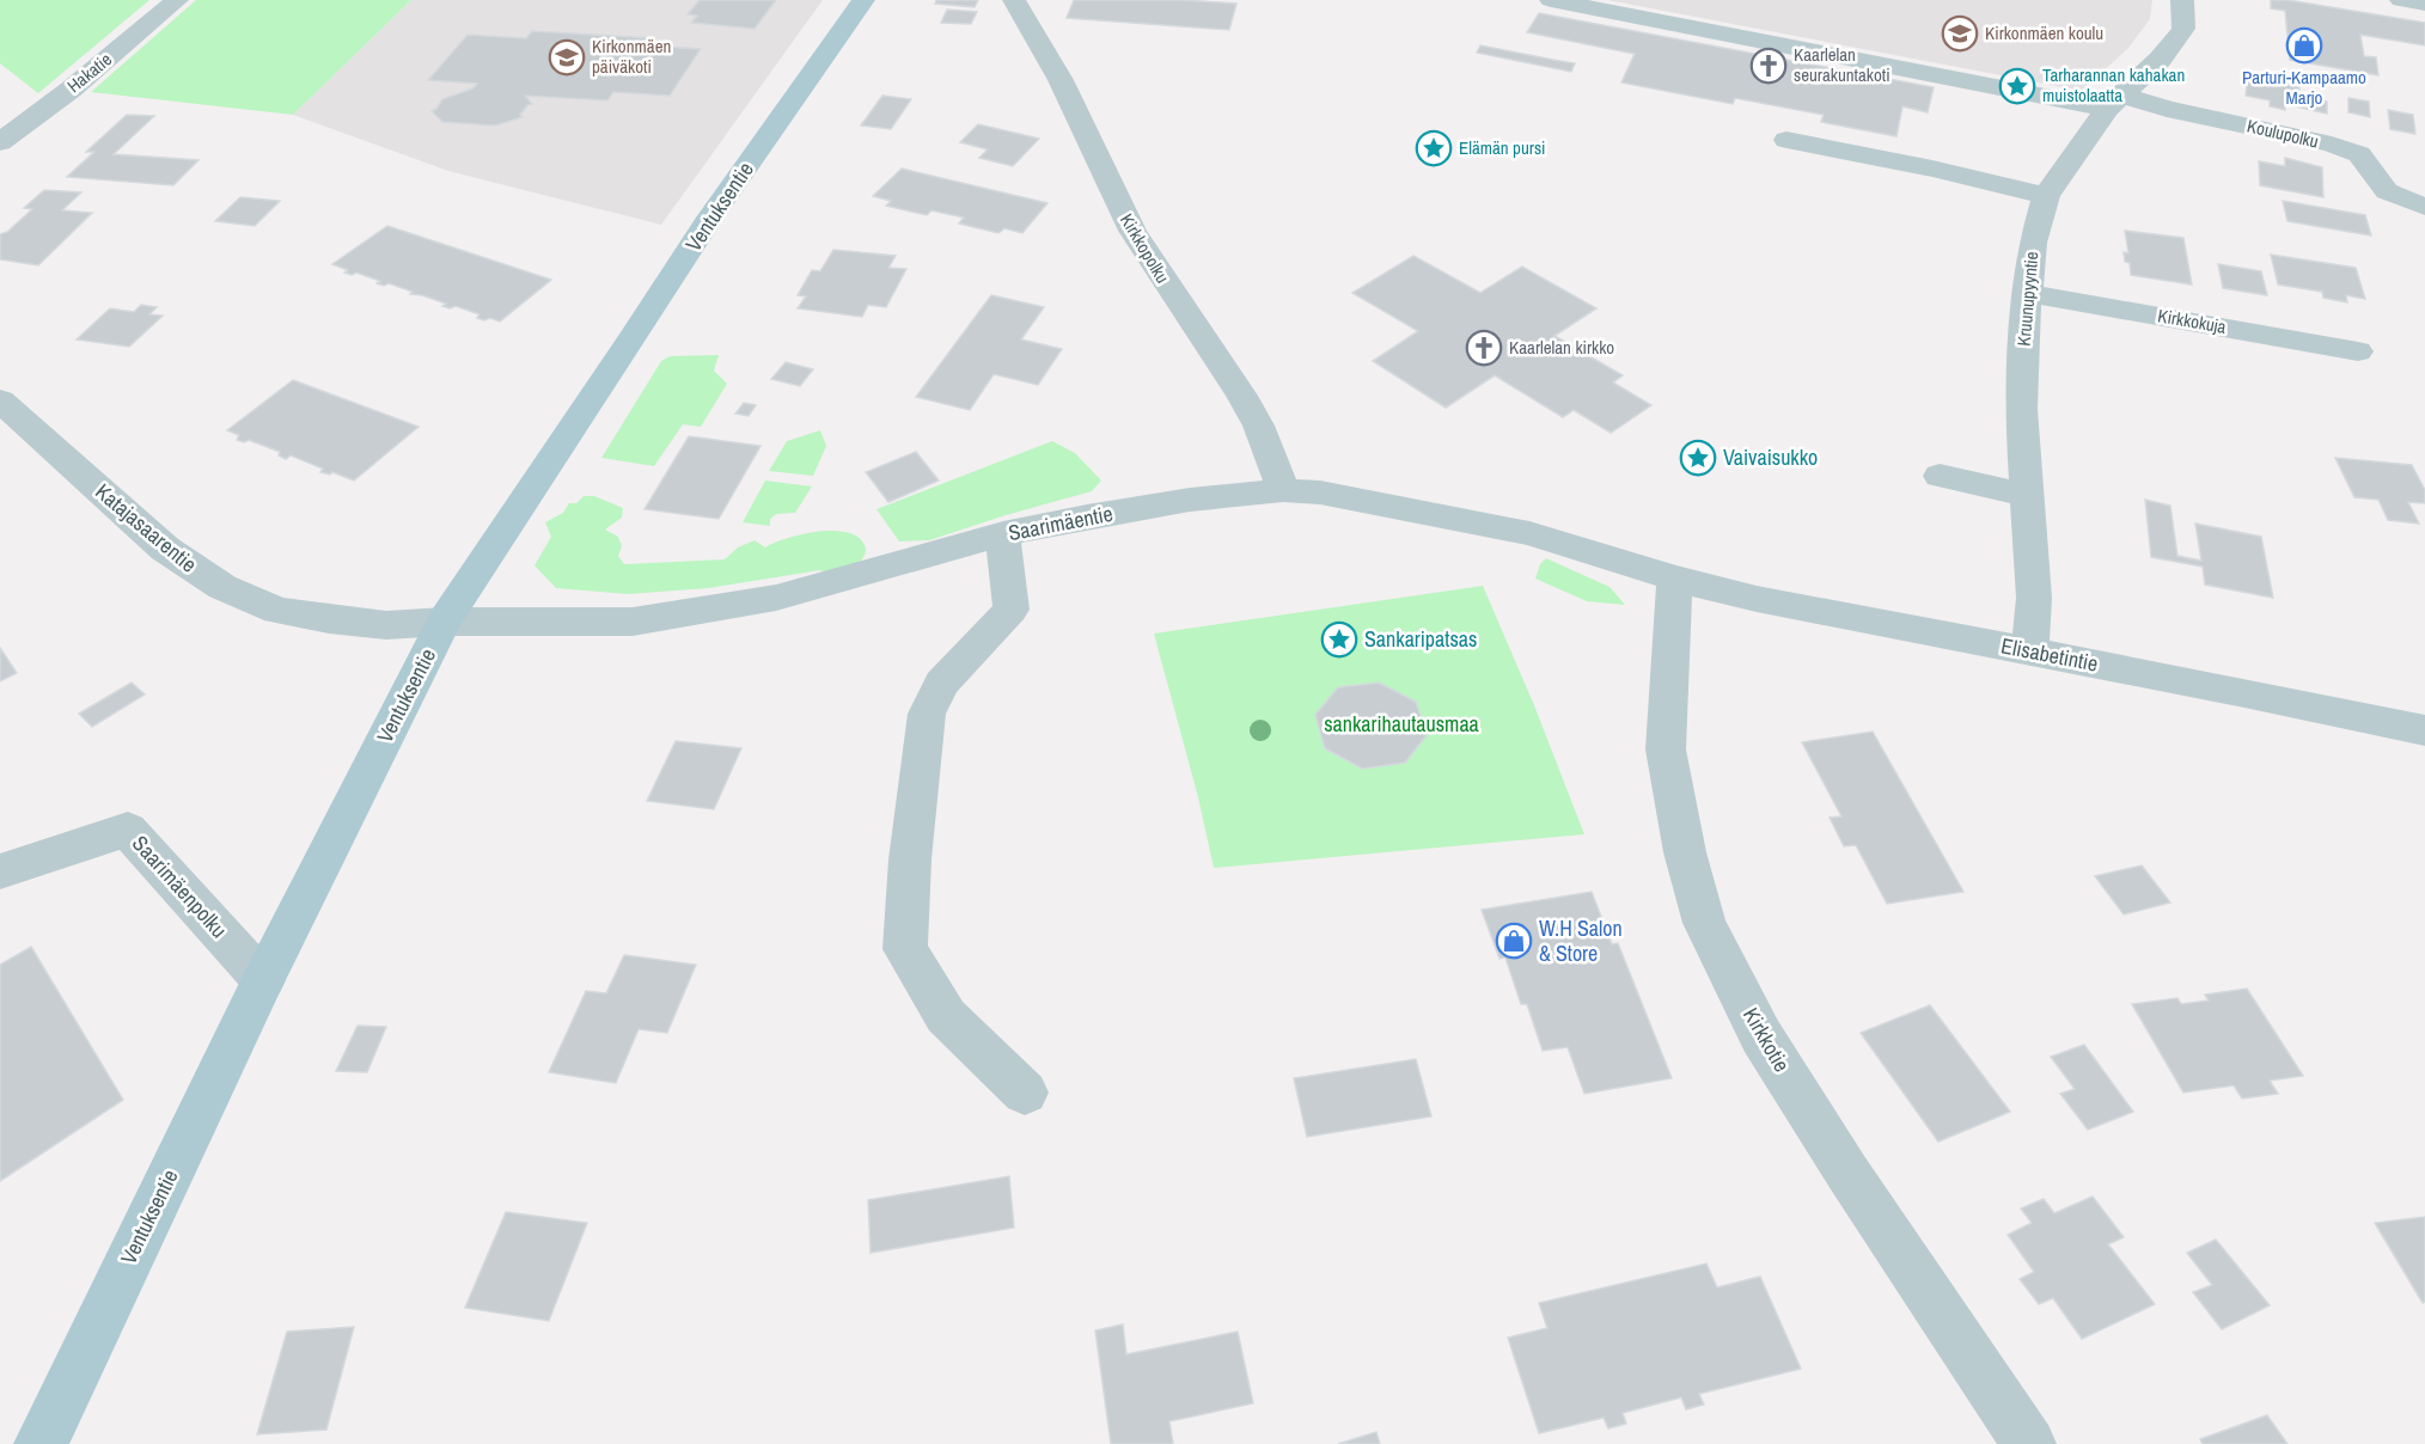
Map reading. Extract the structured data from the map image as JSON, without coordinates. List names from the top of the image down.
{
  "streets": {
    "main road": ["Ventuksentie"],
    "street": [
      "Hakatie",
      "Koulupolku",
      "Kirkkopolku",
      "Kruunupyyntie",
      "Kirkkokuja",
      "Saarimäentie",
      "Katajasaarentie",
      "Elisabetintie",
      "Saarimäenpolku",
      "Kirkkotie"
    ]
  },
  "crossings": [
    ["Koulupolku", "Kruunupyyntie"],
    ["Ventuksentie", "Saarimäentie"],
    ["Ventuksentie", "Katajasaarentie"],
    ["Ventuksentie", "Saarimäenpolku"],
    ["Kirkkopolku", "Saarimäentie"],
    ["Kruunupyyntie", "Kirkkokuja"],
    ["Kruunupyyntie", "Elisabetintie"],
    ["Saarimäentie", "Katajasaarentie"],
    ["Saarimäentie", "Elisabetintie"],
    ["Saarimäentie", "Kirkkotie"],
    ["Elisabetintie", "Kirkkotie"]
  ],
  "parks": ["sankarihautausmaa"],
  "places": {
    "school or university": ["Kirkonmäen koulu", "Kirkonmäen päiväkoti"],
    "shop": ["Parturi-Kampaamo Marjo", "W.H Salon & Store"],
    "church": ["Kaarlelan seurakuntakoti", "Kaarlelan kirkko"],
    "place": [
      "Tarharannan kahakan muistolaatta",
      "Elämän pursi",
      "Vaivaisukko",
      "Sankaripatsas"
    ]
  }
}
